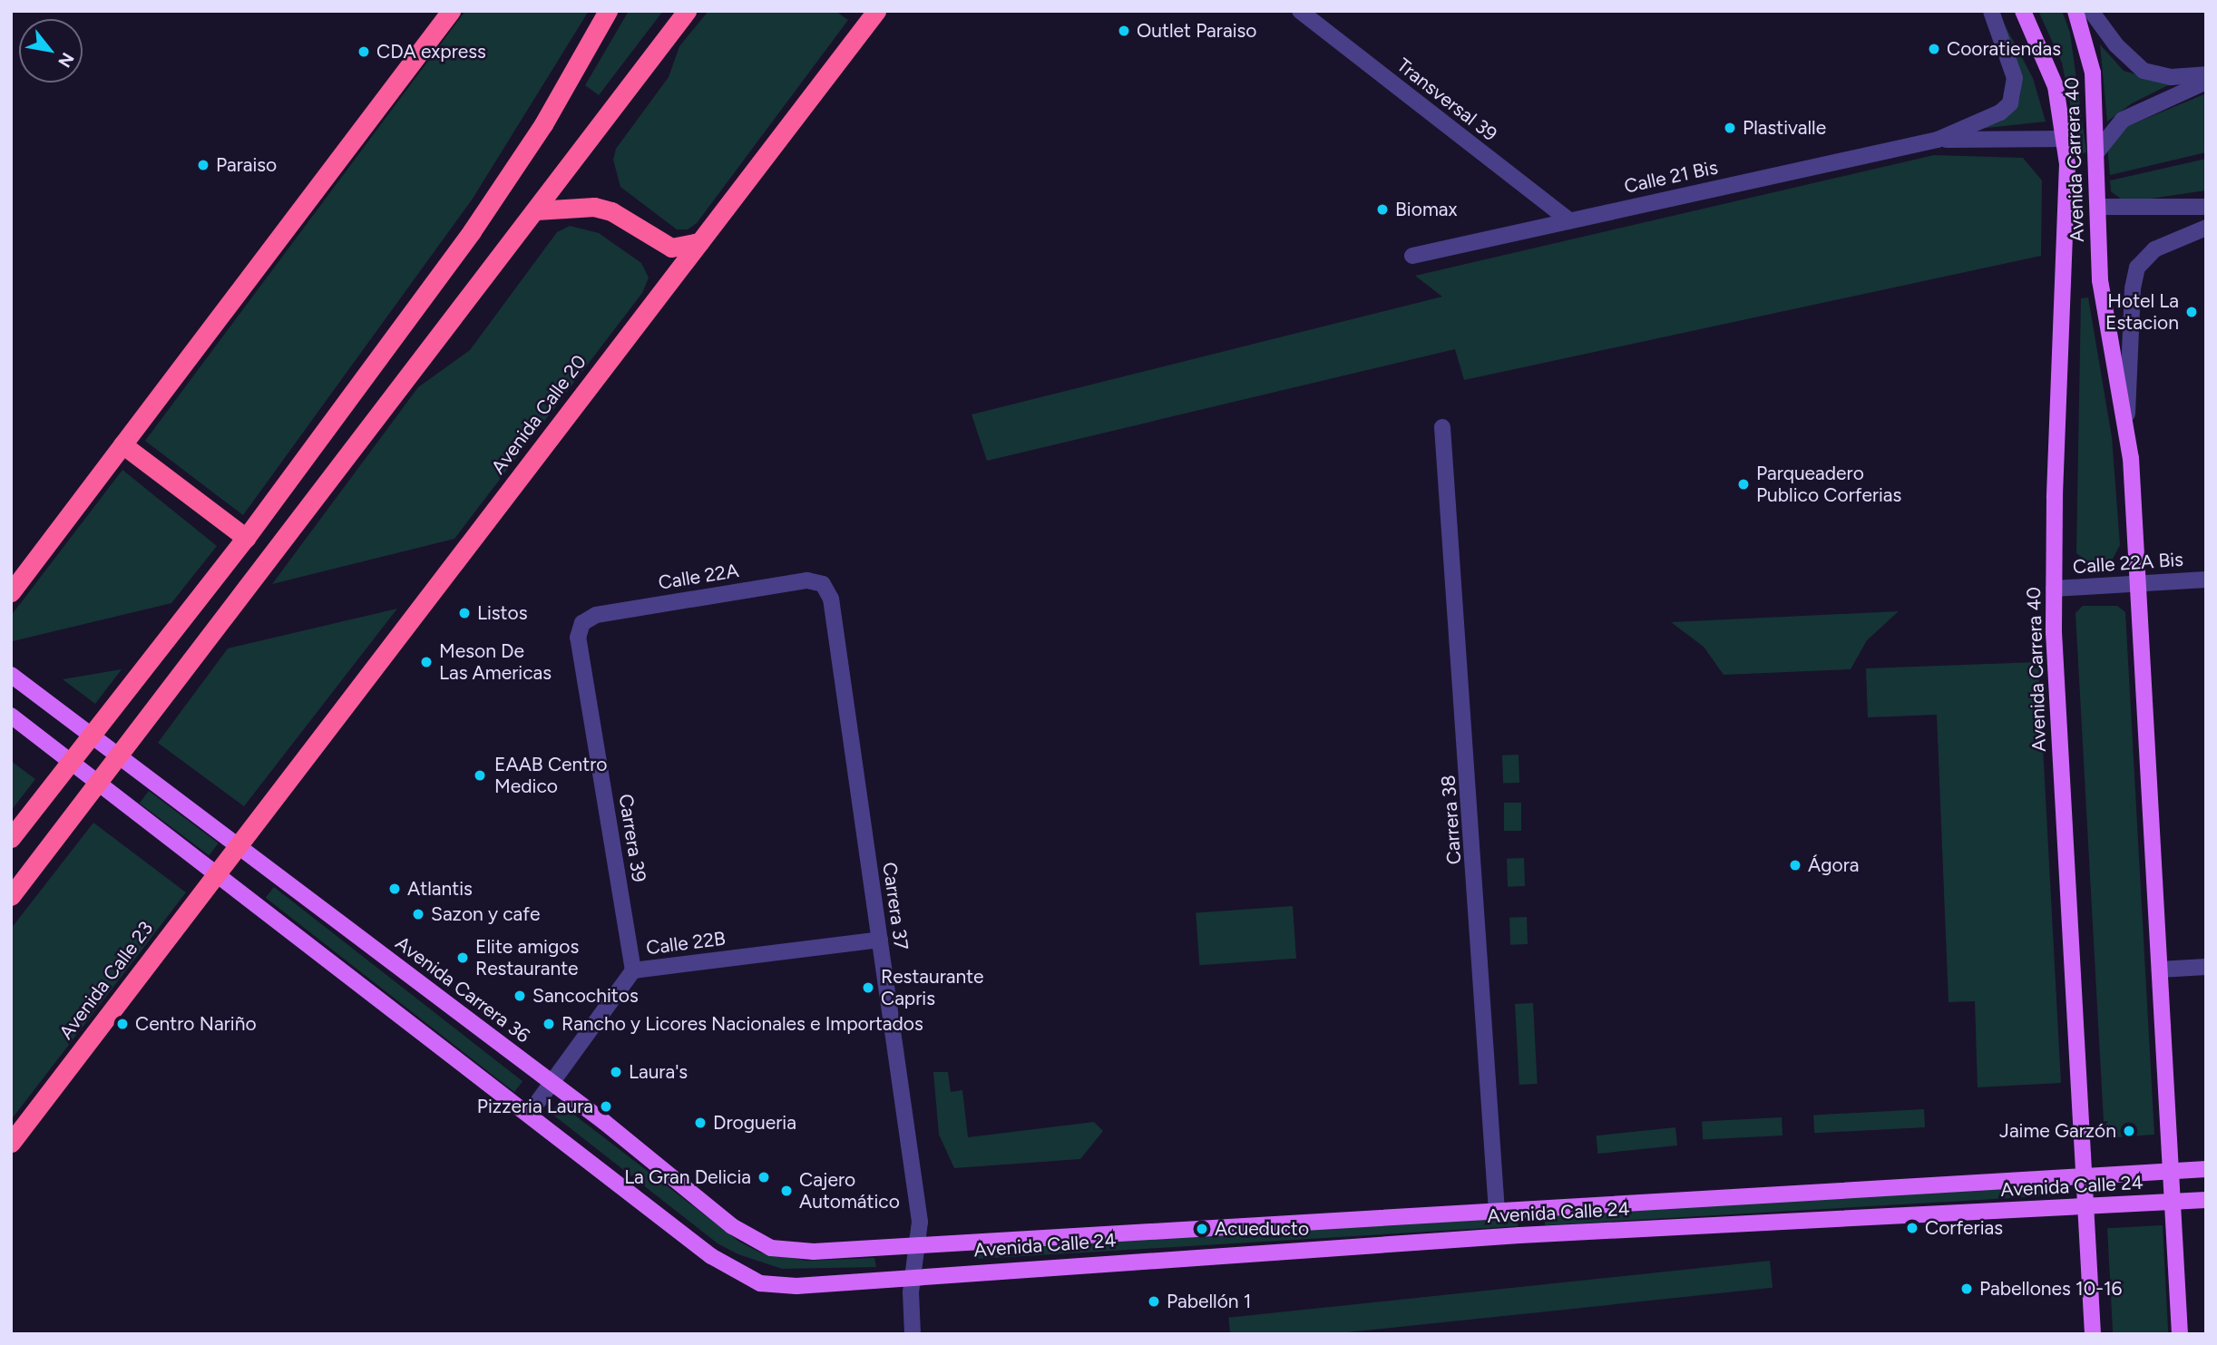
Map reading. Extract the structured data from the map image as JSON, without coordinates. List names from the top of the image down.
{
  "streets": {
    "highway": ["Avenida Calle 20", "Avenida Calle 23"],
    "main road": ["Avenida Carrera 40", "Avenida Carrera 36", "Avenida Calle 24"],
    "street": [
      "Transversal 39",
      "Calle 21 Bis",
      "Calle 22A Bis",
      "Calle 22A",
      "Carrera 38",
      "Carrera 39",
      "Carrera 37",
      "Calle 22B"
    ]
  },
  "crossings": [
    ["Transversal 39", "Calle 21 Bis"],
    ["Avenida Carrera 40", "Calle 21 Bis"],
    ["Avenida Carrera 40", "Calle 22A Bis"],
    ["Avenida Carrera 40", "Avenida Calle 24"],
    ["Avenida Calle 20", "Avenida Calle 23"],
    ["Avenida Calle 20", "Avenida Carrera 36"],
    ["Calle 22A", "Carrera 39"],
    ["Calle 22A", "Carrera 37"],
    ["Carrera 38", "Avenida Calle 24"],
    ["Carrera 39", "Calle 22B"],
    ["Carrera 37", "Calle 22B"],
    ["Carrera 37", "Avenida Carrera 36"],
    ["Carrera 37", "Avenida Calle 24"],
    ["Calle 22B", "Avenida Carrera 36"],
    ["Avenida Calle 23", "Avenida Carrera 36"],
    ["Avenida Carrera 36", "Avenida Calle 24"]
  ],
  "places": [
    "Outlet Paraiso",
    "Cooratiendas",
    "CDA express",
    "Plastivalle",
    "Paraiso",
    "Biomax",
    "Hotel La Estacion",
    "Parqueadero Publico Corferias",
    "Listos",
    "Meson De Las Americas",
    "EAAB Centro Medico",
    "Ágora",
    "Atlantis",
    "Sazon y cafe",
    "Elite amigos Restaurante",
    "Restaurante Capris",
    "Sancochitos",
    "Centro Nariño",
    "Rancho y Licores Nacionales e Importados",
    "Laura's",
    "Pizzeria Laura",
    "Drogueria",
    "Jaime Garzón",
    "La Gran Delicia",
    "Cajero Automático",
    "Corferias",
    "Acueducto",
    "Pabellones 10-16",
    "Pabellón 1"
  ],
  "north": "bottom right"
}
